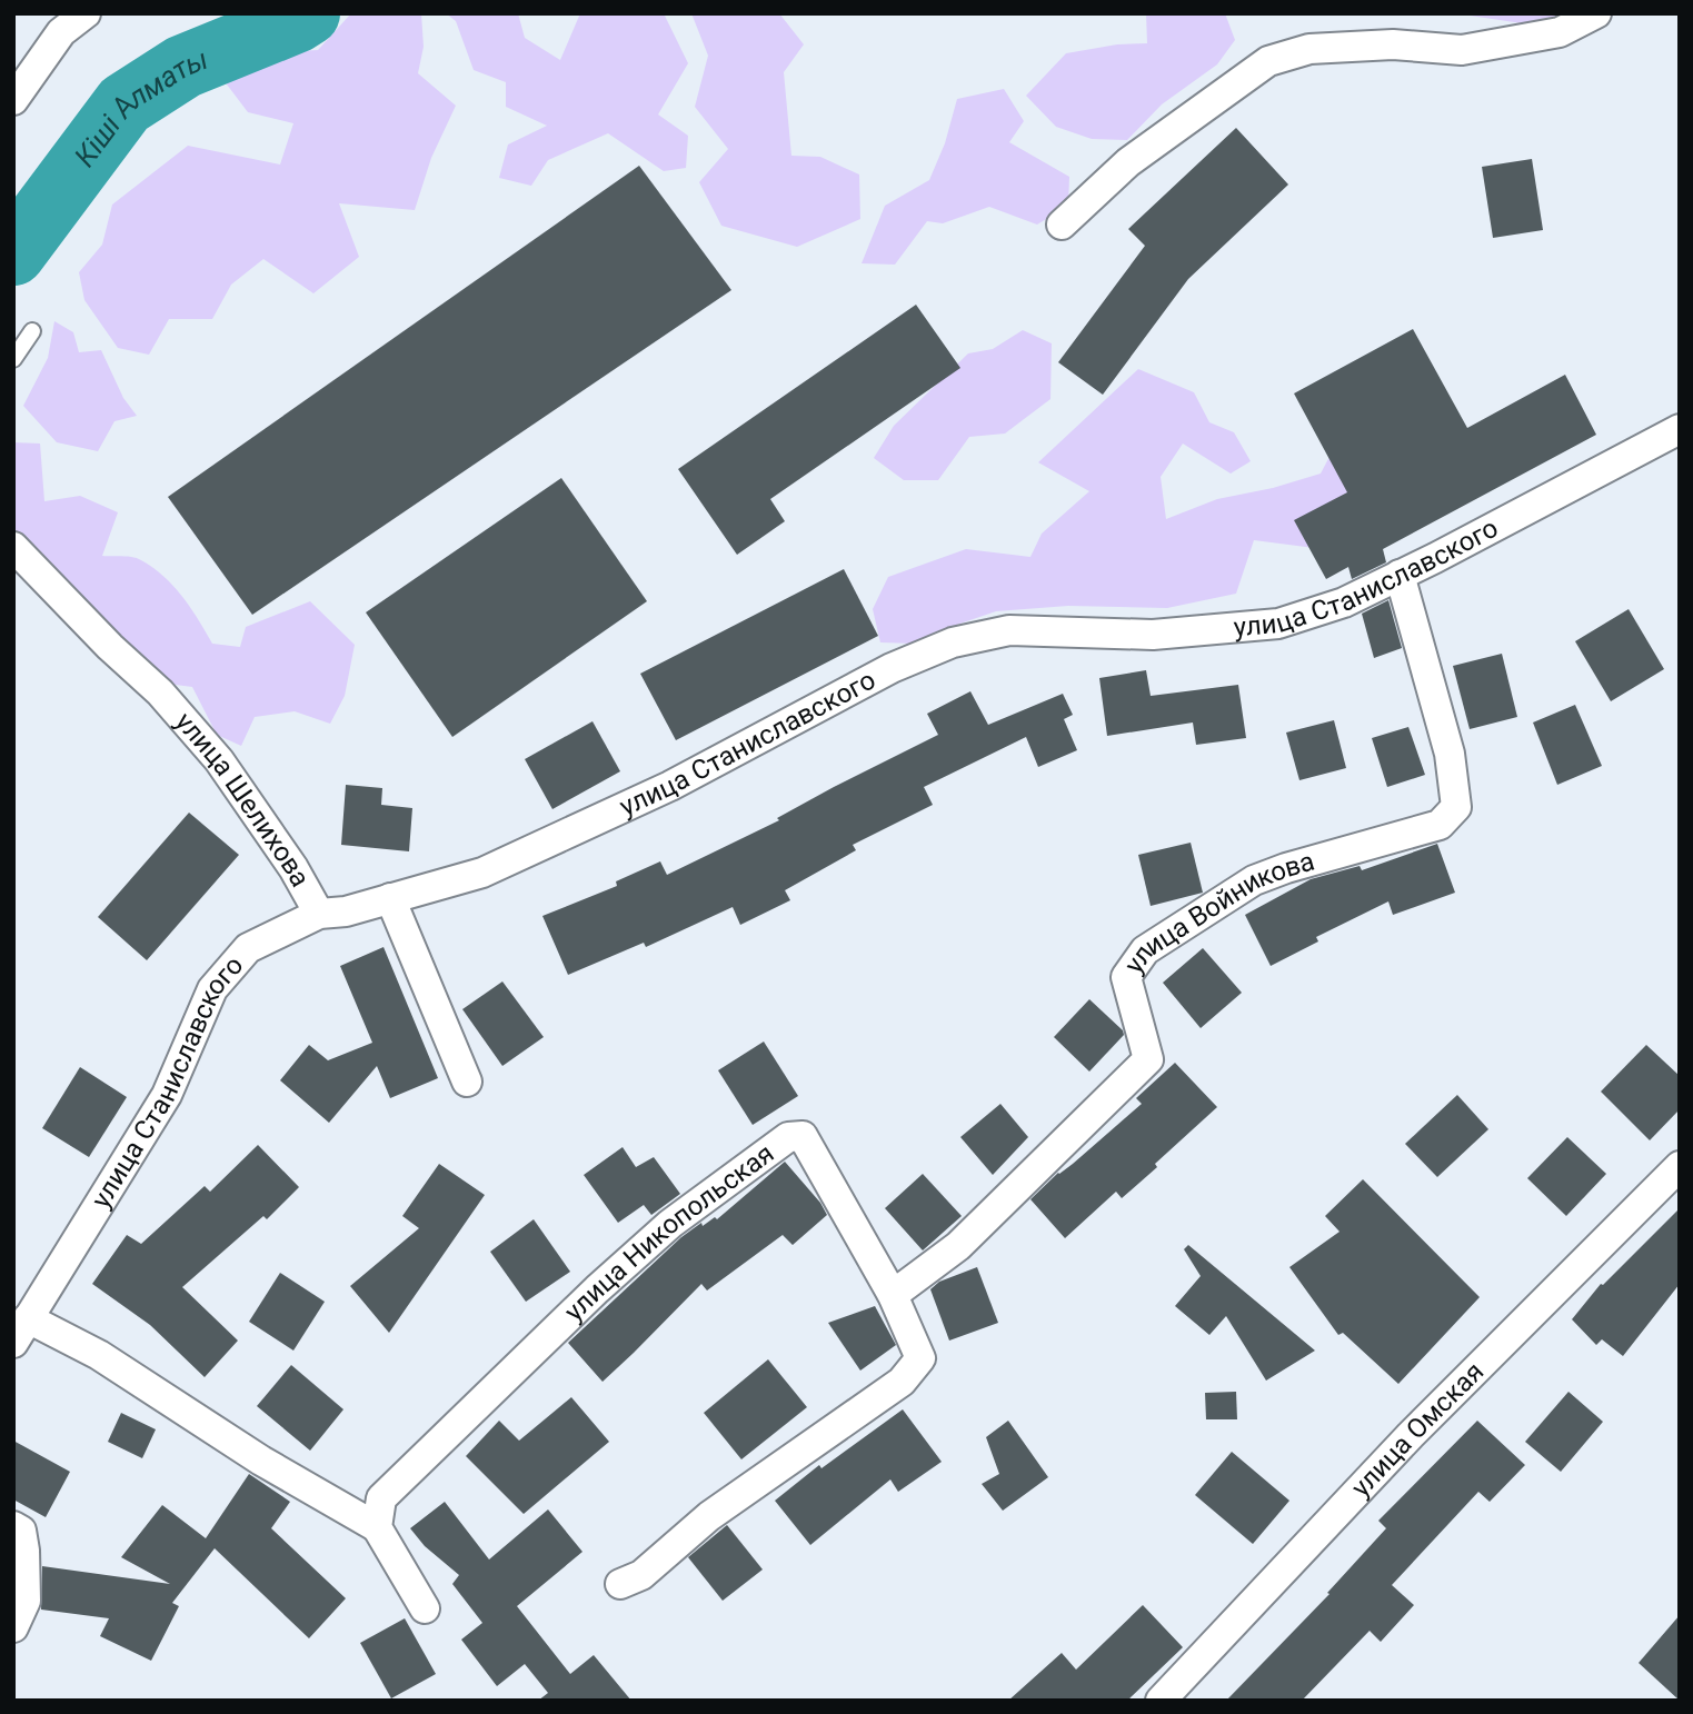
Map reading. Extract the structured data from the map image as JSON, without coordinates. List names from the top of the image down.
{
  "streets": {
    "street": [
      "улица Станиславского",
      "улица Шелихова",
      "улица Войникова",
      "улица Никопольская",
      "улица Омская"
    ]
  },
  "crossings": [
    ["улица Станиславского", "улица Шелихова"],
    ["улица Станиславского", "улица Войникова"],
    ["улица Войникова", "улица Никопольская"]
  ],
  "water": ["Кіші Алматы"]
}
